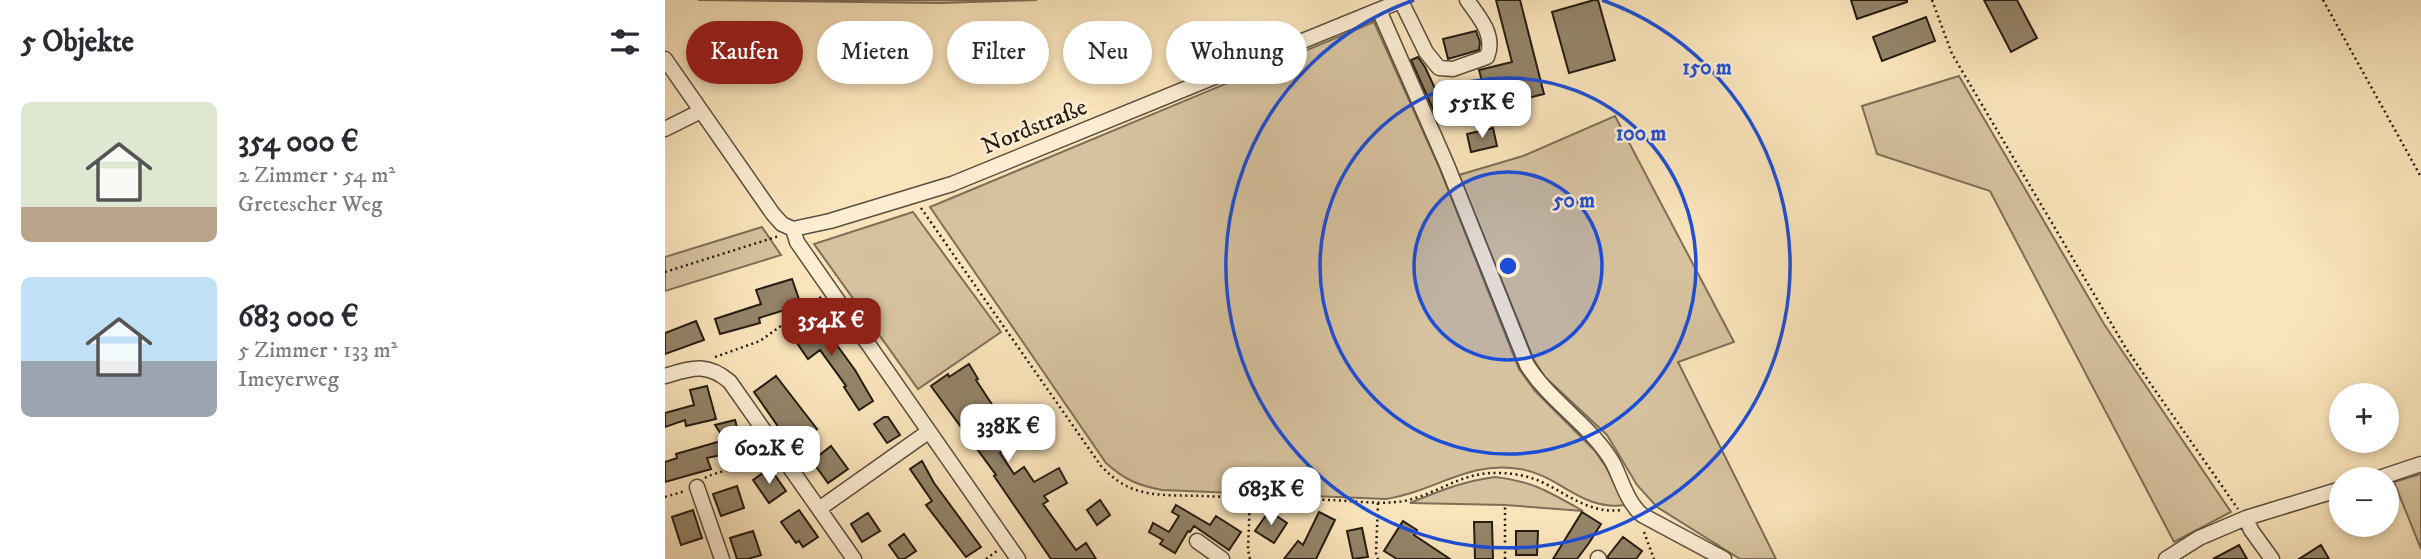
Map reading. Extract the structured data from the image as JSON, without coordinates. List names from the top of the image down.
{
  "streets": {
    "street": ["Nordstraße"]
  },
  "page": {
    "heading": "5 Objekte",
    "chip": [
      "Kaufen",
      "Mieten",
      "Filter",
      "Neu",
      "Wohnung"
    ],
    "price": [
      "551K €",
      "354K €",
      "338K €",
      "602K €",
      "683K €"
    ],
    "list": [
      {
        "name": "354 000 €",
        "note": "2 Zimmer · 54 m² · Gretescher Weg"
      },
      {
        "name": "683 000 €",
        "note": "5 Zimmer · 133 m² · Imeyerweg"
      }
    ],
    "map_buttons": ["+", "−"]
  },
  "rings": ["150 m", "100 m", "50 m"]
}
